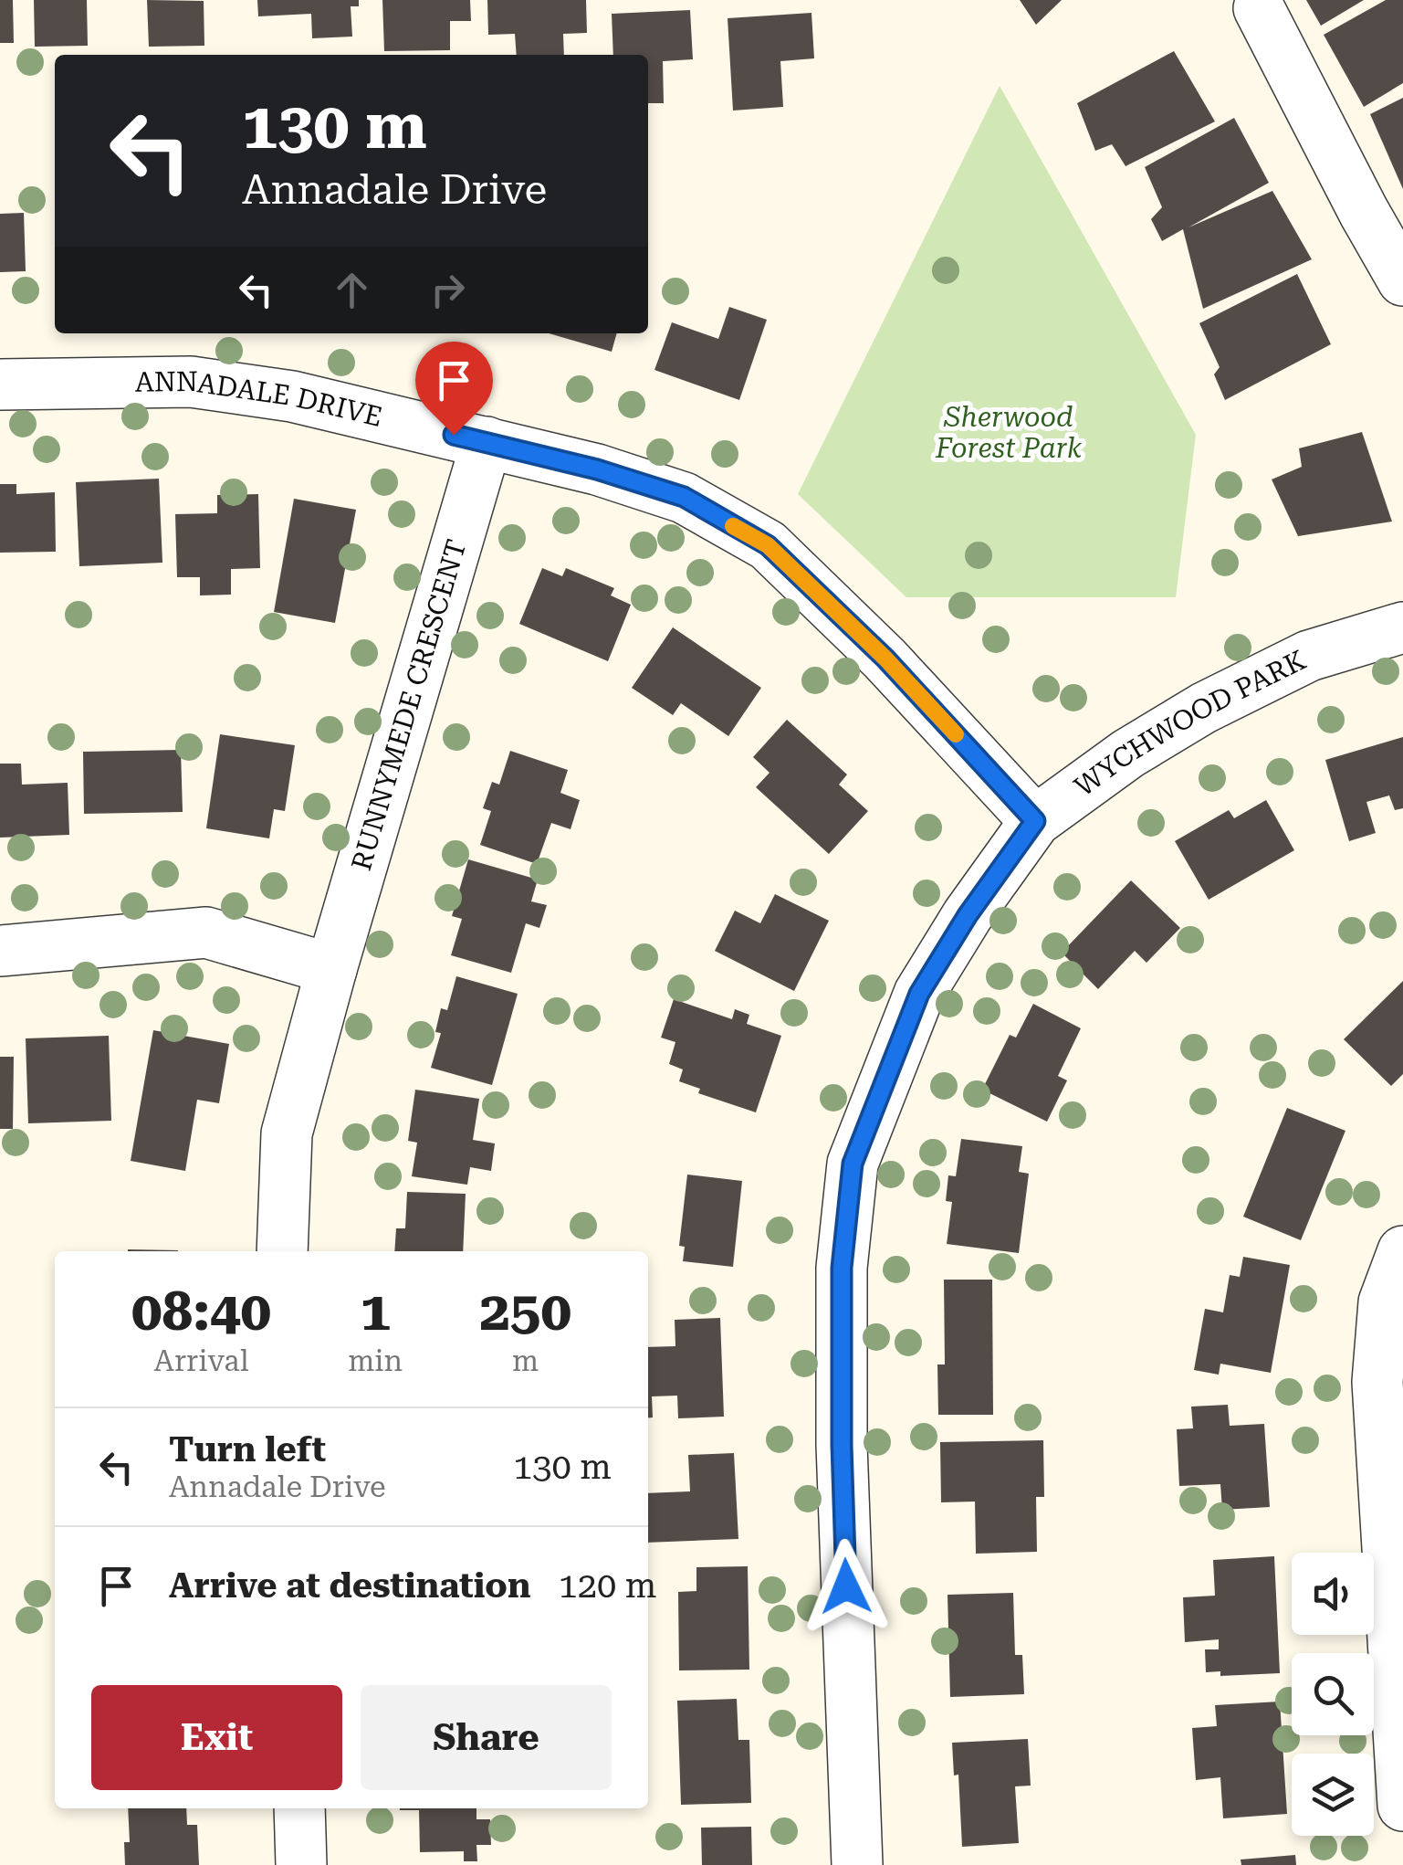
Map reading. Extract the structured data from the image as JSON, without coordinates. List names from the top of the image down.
{
  "streets": {
    "street": ["ANNADALE DRIVE", "RUNNYMEDE CRESCENT", "WYCHWOOD PARK"]
  },
  "crossings": [
    ["ANNADALE DRIVE", "RUNNYMEDE CRESCENT"],
    ["ANNADALE DRIVE", "WYCHWOOD PARK"]
  ],
  "parks": ["Sherwood Forest Park"],
  "page": {
    "turn": ["130 m", "Annadale Drive"],
    "eta": [
      "08:40",
      "Arrival",
      "1",
      "min",
      "250",
      "m"
    ],
    "list": [
      {
        "name": "Turn left",
        "note": "Annadale Drive",
        "value": "130 m"
      },
      {
        "name": "Arrive at destination",
        "value": "120 m"
      }
    ],
    "buttons": ["Exit", "Share"]
  }
}
